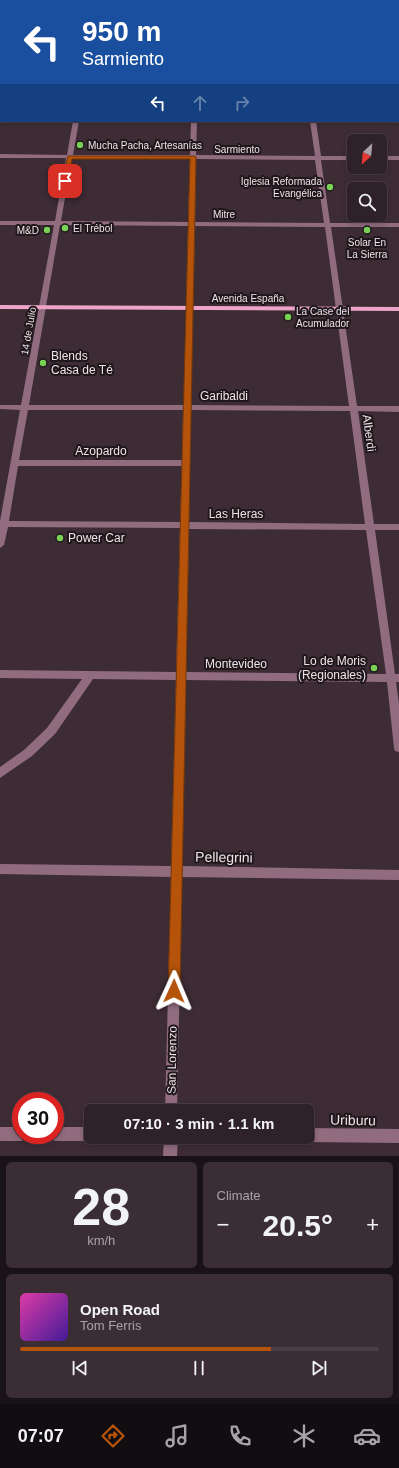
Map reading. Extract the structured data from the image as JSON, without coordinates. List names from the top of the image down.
{
  "streets": {
    "main road": ["Avenida España"],
    "street": [
      "Sarmiento",
      "Mitre",
      "14 de Julio",
      "Garibaldi",
      "Alberdi",
      "Azopardo",
      "Las Heras",
      "Montevideo",
      "Pellegrini",
      "San Lorenzo",
      "Uriburu"
    ]
  },
  "crossings": [
    ["Sarmiento", "14 de Julio"],
    ["Sarmiento", "Alberdi"],
    ["Sarmiento", "San Lorenzo"],
    ["Mitre", "14 de Julio"],
    ["Mitre", "Alberdi"],
    ["Mitre", "San Lorenzo"],
    ["Avenida España", "14 de Julio"],
    ["Avenida España", "Alberdi"],
    ["Avenida España", "San Lorenzo"],
    ["14 de Julio", "Garibaldi"],
    ["14 de Julio", "Azopardo"],
    ["14 de Julio", "Las Heras"],
    ["Garibaldi", "Alberdi"],
    ["Garibaldi", "San Lorenzo"],
    ["Alberdi", "Las Heras"],
    ["Alberdi", "Montevideo"],
    ["Azopardo", "San Lorenzo"],
    ["Las Heras", "San Lorenzo"],
    ["Montevideo", "San Lorenzo"],
    ["Pellegrini", "San Lorenzo"]
  ],
  "places": [
    "Mucha Pacha, Artesanías",
    "Iglesia Reformada Evangélica",
    "El Trébol",
    "M&D",
    "Solar En La Sierra",
    "La Case del Acumulador",
    "Blends Casa de Té",
    "Power Car",
    "Lo de Moris (Regionales)"
  ],
  "north": "bottom left",
  "page": {
    "turn": ["950 m", "Sarmiento"],
    "limit": "30",
    "trip": "07:10 · 3 min · 1.1 km",
    "tile": [
      ["28", "km/h"],
      "Climate"
    ],
    "heat": ["−", "20.5°", "+"],
    "song": ["Open Road", "Tom Ferris"],
    "tabs": "07:07"
  }
}
